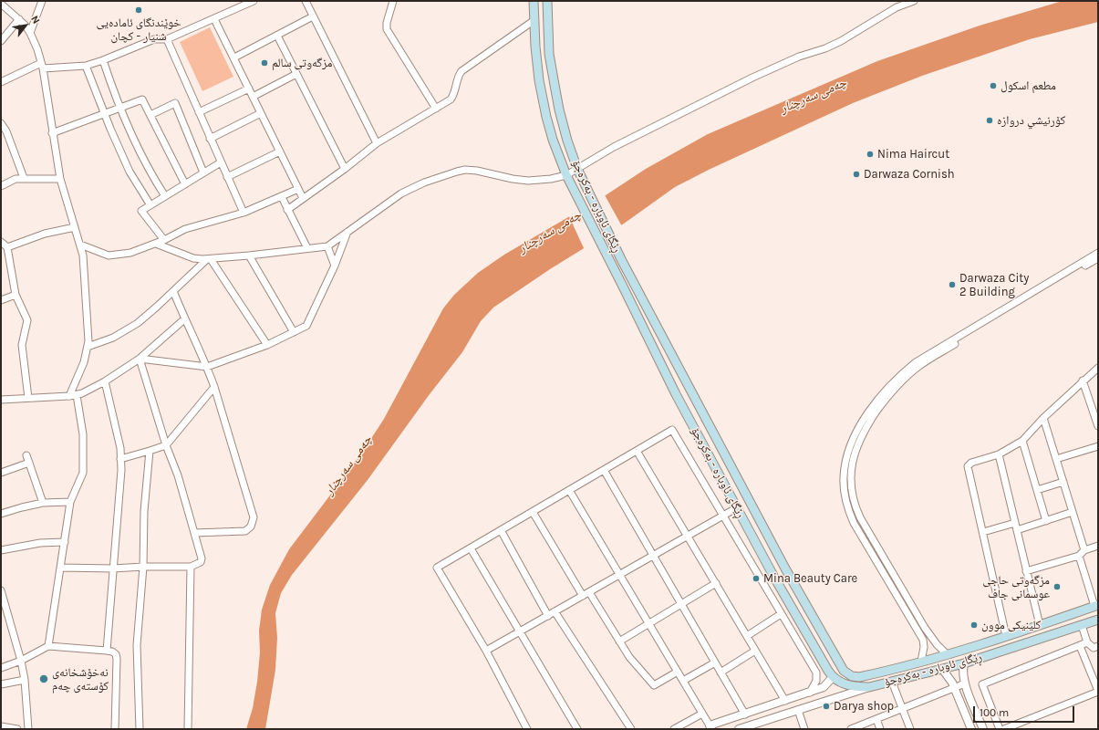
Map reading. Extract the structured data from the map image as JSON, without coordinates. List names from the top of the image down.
{
  "streets": {
    "main road": ["ڕێگای ئاوبارە - بەکرەجۆ"]
  },
  "water": ["چەمی سەرچنار"],
  "places": [
    "خوێندنگای ئامادەیی شنیار - کچان",
    "مزگەوتی سالم",
    "مطعم اسكول",
    "کۆرنيشي دروازە",
    "Nima Haircut",
    "Darwaza Cornish",
    "Darwaza City 2 Building",
    "Mina Beauty Care",
    "مزگەوتی حاجی عوسمانی جاف",
    "کلینیکی موون",
    "نەخۆشخانەی کۆستەی چەم",
    "Darya shop"
  ],
  "scale_bar": "100 m",
  "north": "top right"
}
